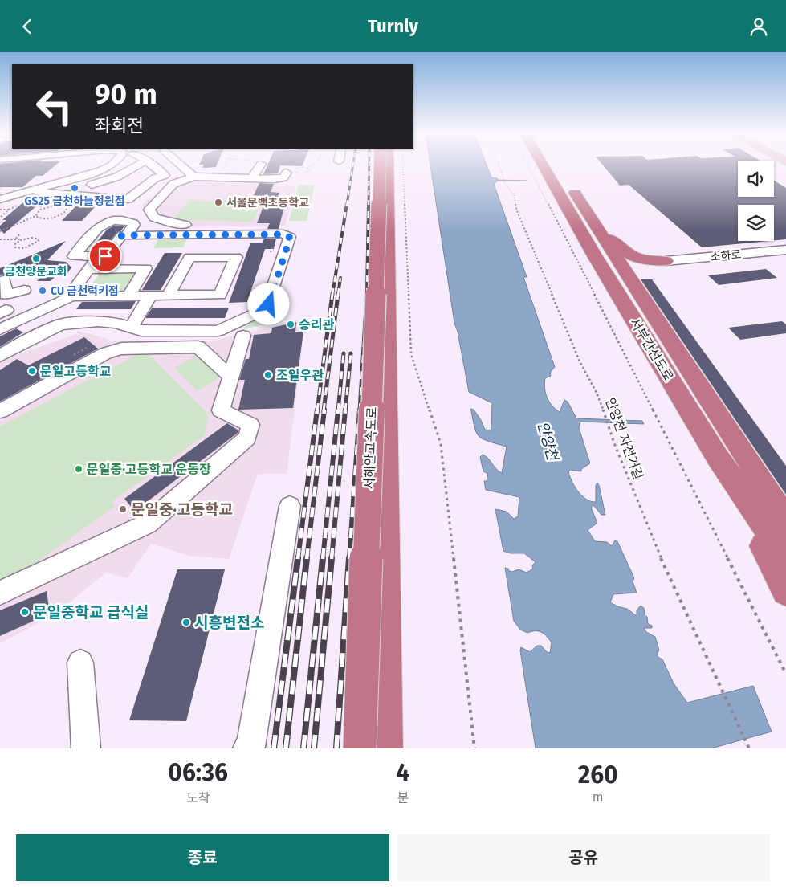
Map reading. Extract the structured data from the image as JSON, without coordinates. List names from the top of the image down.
{
  "streets": {
    "highway": ["서부간선도로", "서해안고속도로"],
    "street": ["소하로"],
    "path": ["안양천 자전거길"]
  },
  "water": ["안양천"],
  "places": [
    "GS25 금천하늘정원점",
    "서울문백초등학교",
    "금천양문교회",
    "CU 금천럭키점",
    "승리관",
    "문일고등학교",
    "조일우관",
    "문일중·고등학교 운동장",
    "문일중·고등학교",
    "문일중학교 급식실",
    "시흥변전소"
  ],
  "page": {
    "header": "Turnly",
    "turn": ["90 m", "좌회전"],
    "eta": [
      "06:36",
      "도착",
      "4",
      "분",
      "260",
      "m"
    ],
    "buttons": ["종료", "공유"]
  }
}
